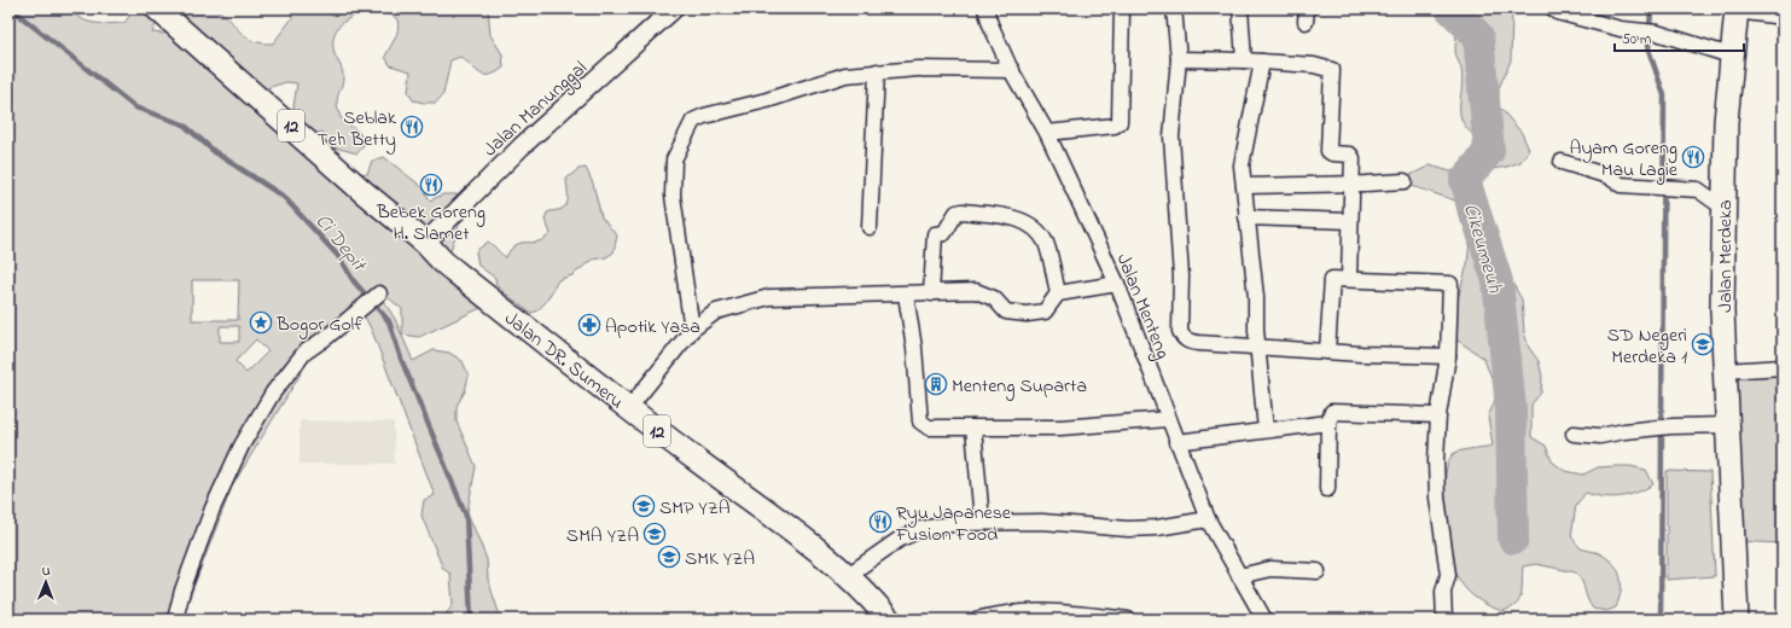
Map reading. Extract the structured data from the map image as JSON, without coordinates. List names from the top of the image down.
{
  "streets": {
    "main road": ["12", "Jalan Merdeka", "Jalan DR. Sumeru"],
    "street": ["Jalan Manunggal", "Jalan Menteng"]
  },
  "crossings": [
    ["Jalan Manunggal", "12"],
    ["Jalan Manunggal", "Jalan DR. Sumeru"],
    ["12", "Jalan DR. Sumeru"]
  ],
  "water": ["Ci Depit", "Cikeumeuh"],
  "places": {
    "restaurant": [
      "Seblak Teh Betty",
      "Ayam Goreng Mau Lagie",
      "Bebek Goreng H. Slamet",
      "Ryu Japanese Fusion Food"
    ],
    "place": ["Bogor Golf"],
    "pharmacy": ["Apotik Yasa"],
    "school or university": [
      "SD Negeri Merdeka 1",
      "SMP YZA",
      "SMA YZA",
      "SMK YZA"
    ],
    "building": ["Menteng Suparta"]
  },
  "scale_bar": "50 m",
  "north": "top"
}
